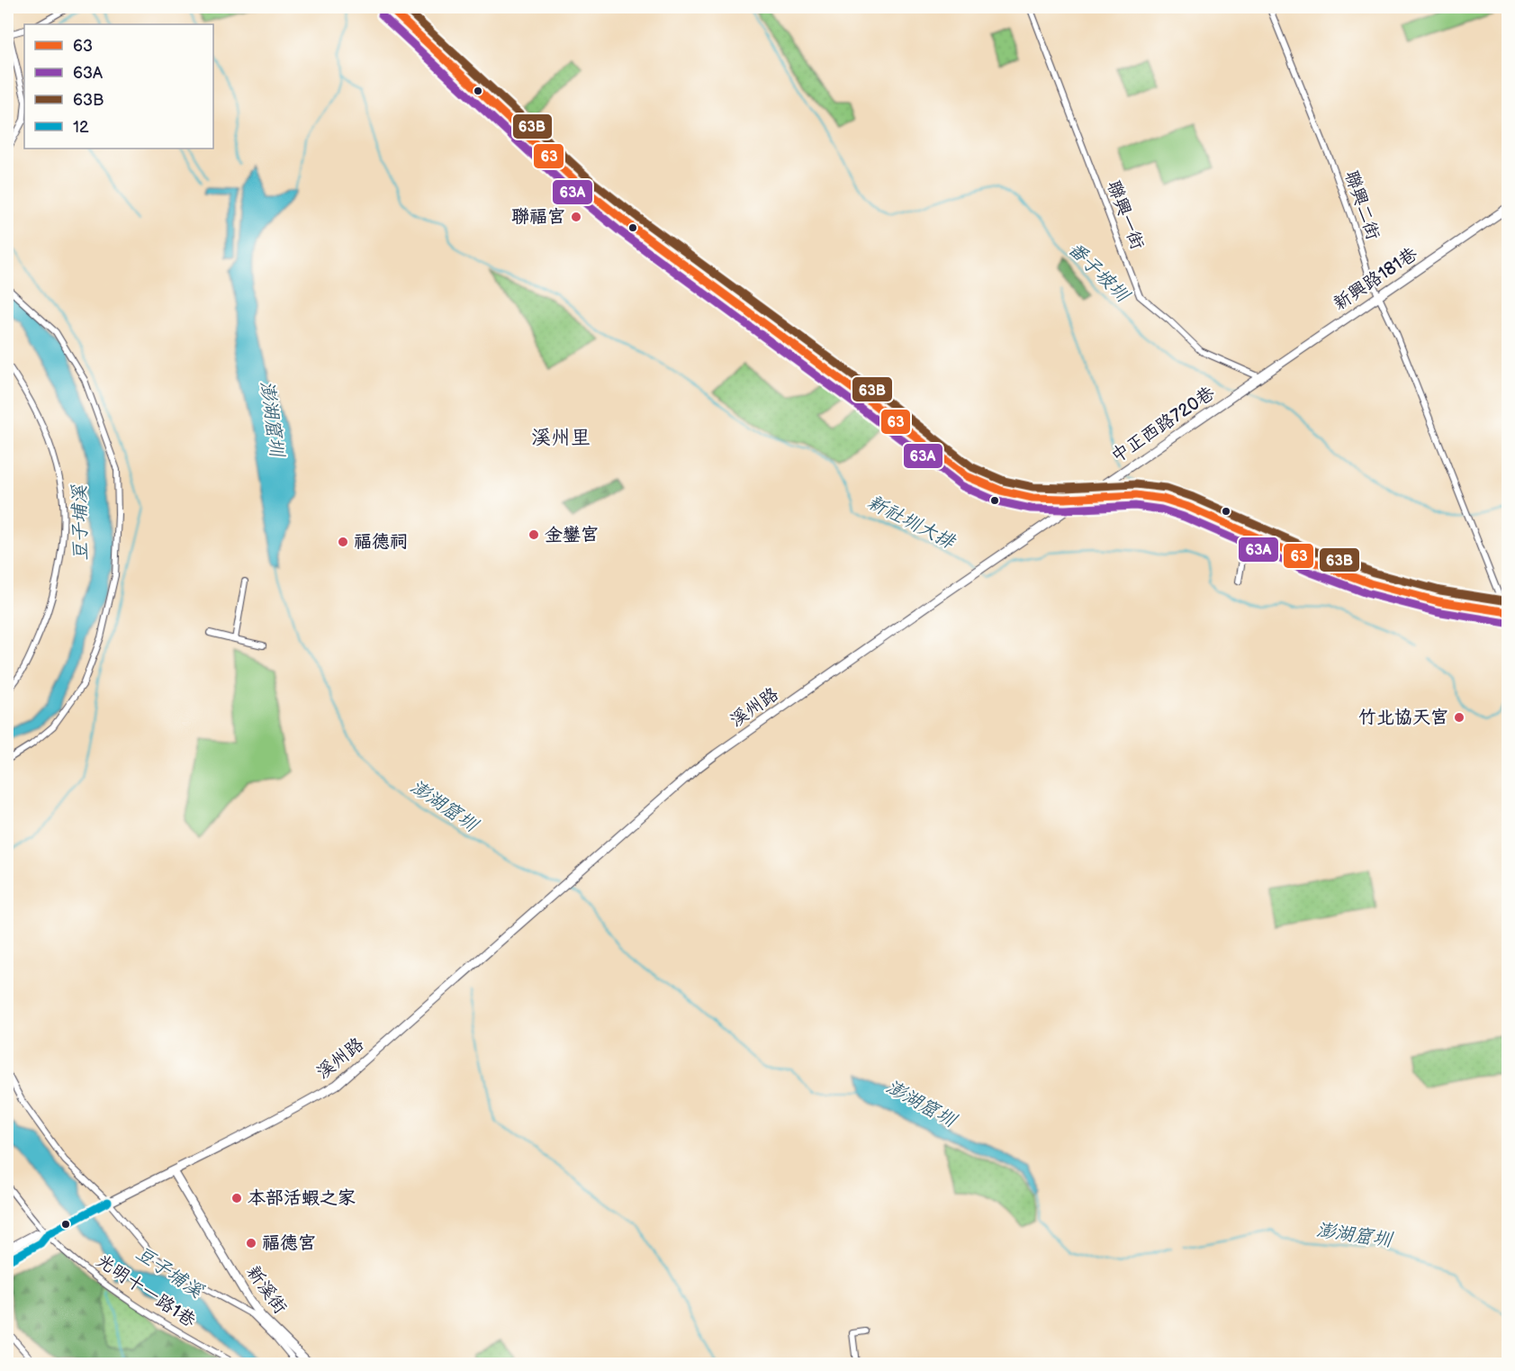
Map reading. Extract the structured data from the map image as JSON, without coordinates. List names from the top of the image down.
{
  "streets": {
    "street": [
      "聯興二街",
      "聯興一街",
      "新興路181巷",
      "中正西路720巷",
      "溪州路",
      "新溪街",
      "光明十一路1巷"
    ]
  },
  "crossings": [
    ["聯興二街", "新興路181巷"],
    ["聯興一街", "新興路181巷"],
    ["新興路181巷", "中正西路720巷"],
    ["中正西路720巷", "溪州路"],
    ["溪州路", "新溪街"],
    ["溪州路", "光明十一路1巷"]
  ],
  "districts": ["溪州里"],
  "water": [
    "番子坡圳",
    "澎湖窟圳",
    "新社圳大排",
    "豆子埔溪"
  ],
  "places": [
    "聯福宮",
    "金鑾宮",
    "福德祠",
    "竹北協天宮",
    "本部活蝦之家",
    "福德宮"
  ],
  "lines": [
    "transit line 63",
    "transit line 63B",
    "transit line 63A",
    "transit line 12"
  ],
  "legend": [
    "63",
    "63A",
    "63B",
    "12"
  ]
}
